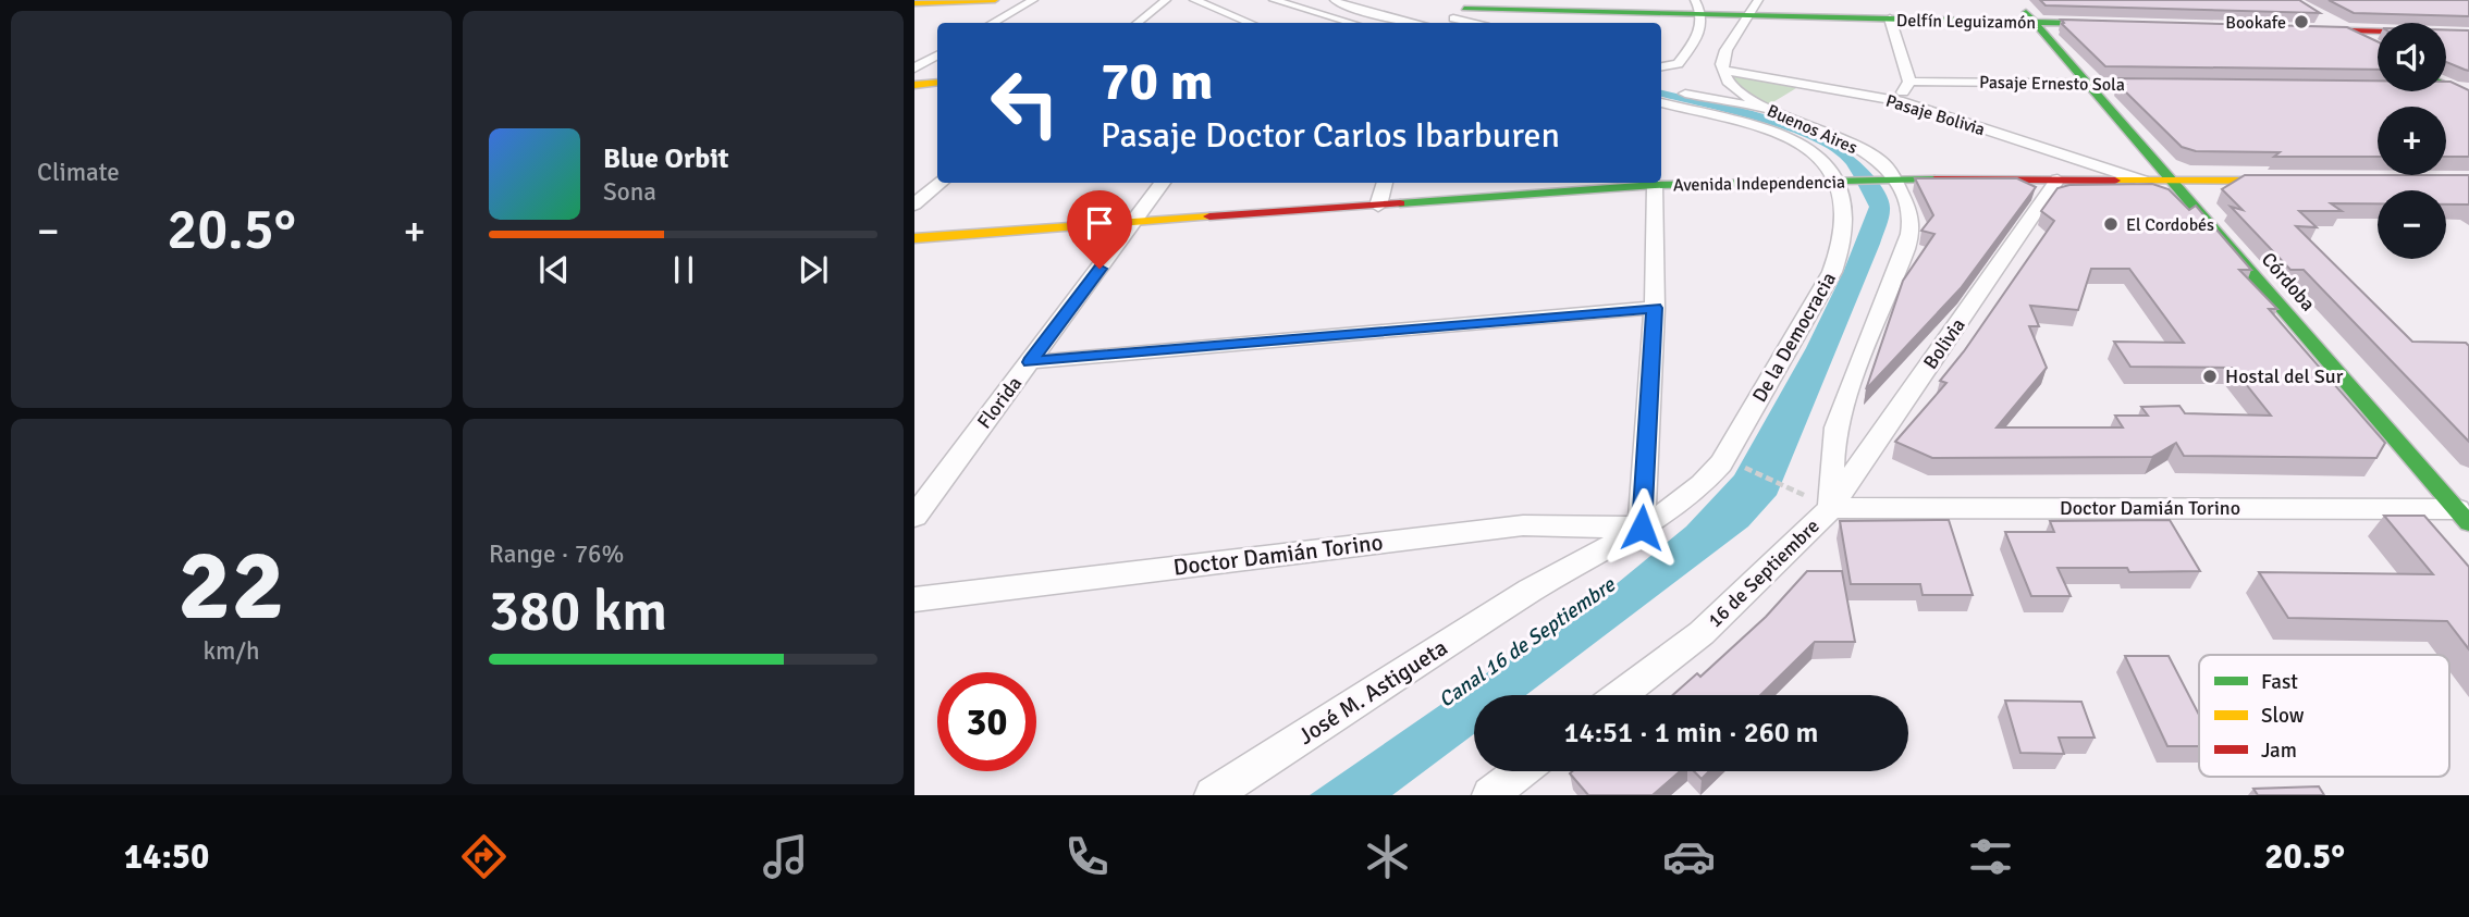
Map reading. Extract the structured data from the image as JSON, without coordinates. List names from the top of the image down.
{
  "streets": {
    "main road": ["Delfín Leguizamón", "Avenida Independencia", "Córdoba"],
    "street": [
      "Pasaje Ernesto Sola",
      "Pasaje Bolivia",
      "Buenos Aires",
      "De la Democracia",
      "Bolivia",
      "Florida",
      "Doctor Damián Torino",
      "16 de Septiembre",
      "José M. Astigueta"
    ]
  },
  "crossings": [
    ["Delfín Leguizamón", "Córdoba"],
    ["Pasaje Ernesto Sola", "Córdoba"],
    ["Pasaje Bolivia", "Buenos Aires"],
    ["Pasaje Bolivia", "Avenida Independencia"],
    ["Buenos Aires", "Avenida Independencia"],
    ["Buenos Aires", "16 de Septiembre"],
    ["Avenida Independencia", "Córdoba"],
    ["Avenida Independencia", "De la Democracia"],
    ["Avenida Independencia", "Bolivia"],
    ["Avenida Independencia", "Florida"],
    ["Avenida Independencia", "16 de Septiembre"],
    ["Córdoba", "Doctor Damián Torino"],
    ["De la Democracia", "Doctor Damián Torino"],
    ["De la Democracia", "José M. Astigueta"],
    ["Bolivia", "Doctor Damián Torino"],
    ["Bolivia", "16 de Septiembre"],
    ["Doctor Damián Torino", "16 de Septiembre"]
  ],
  "water": ["Canal 16 de Septiembre"],
  "places": ["Bookafe", "El Cordobés", "Hostal del Sur"],
  "legend": ["Fast", "Slow", "Jam"],
  "page": {
    "tile": [
      "Climate",
      ["22", "km/h"],
      ["Range · 76%", "380 km"]
    ],
    "map_buttons": ["+", "−"],
    "turn": ["70 m", "Pasaje Doctor Carlos Ibarburen"],
    "song": ["Blue Orbit", "Sona"],
    "heat": ["−", "20.5°", "+"],
    "limit": "30",
    "trip": "14:51 · 1 min · 260 m",
    "tabs": ["14:50", "20.5°"]
  }
}
